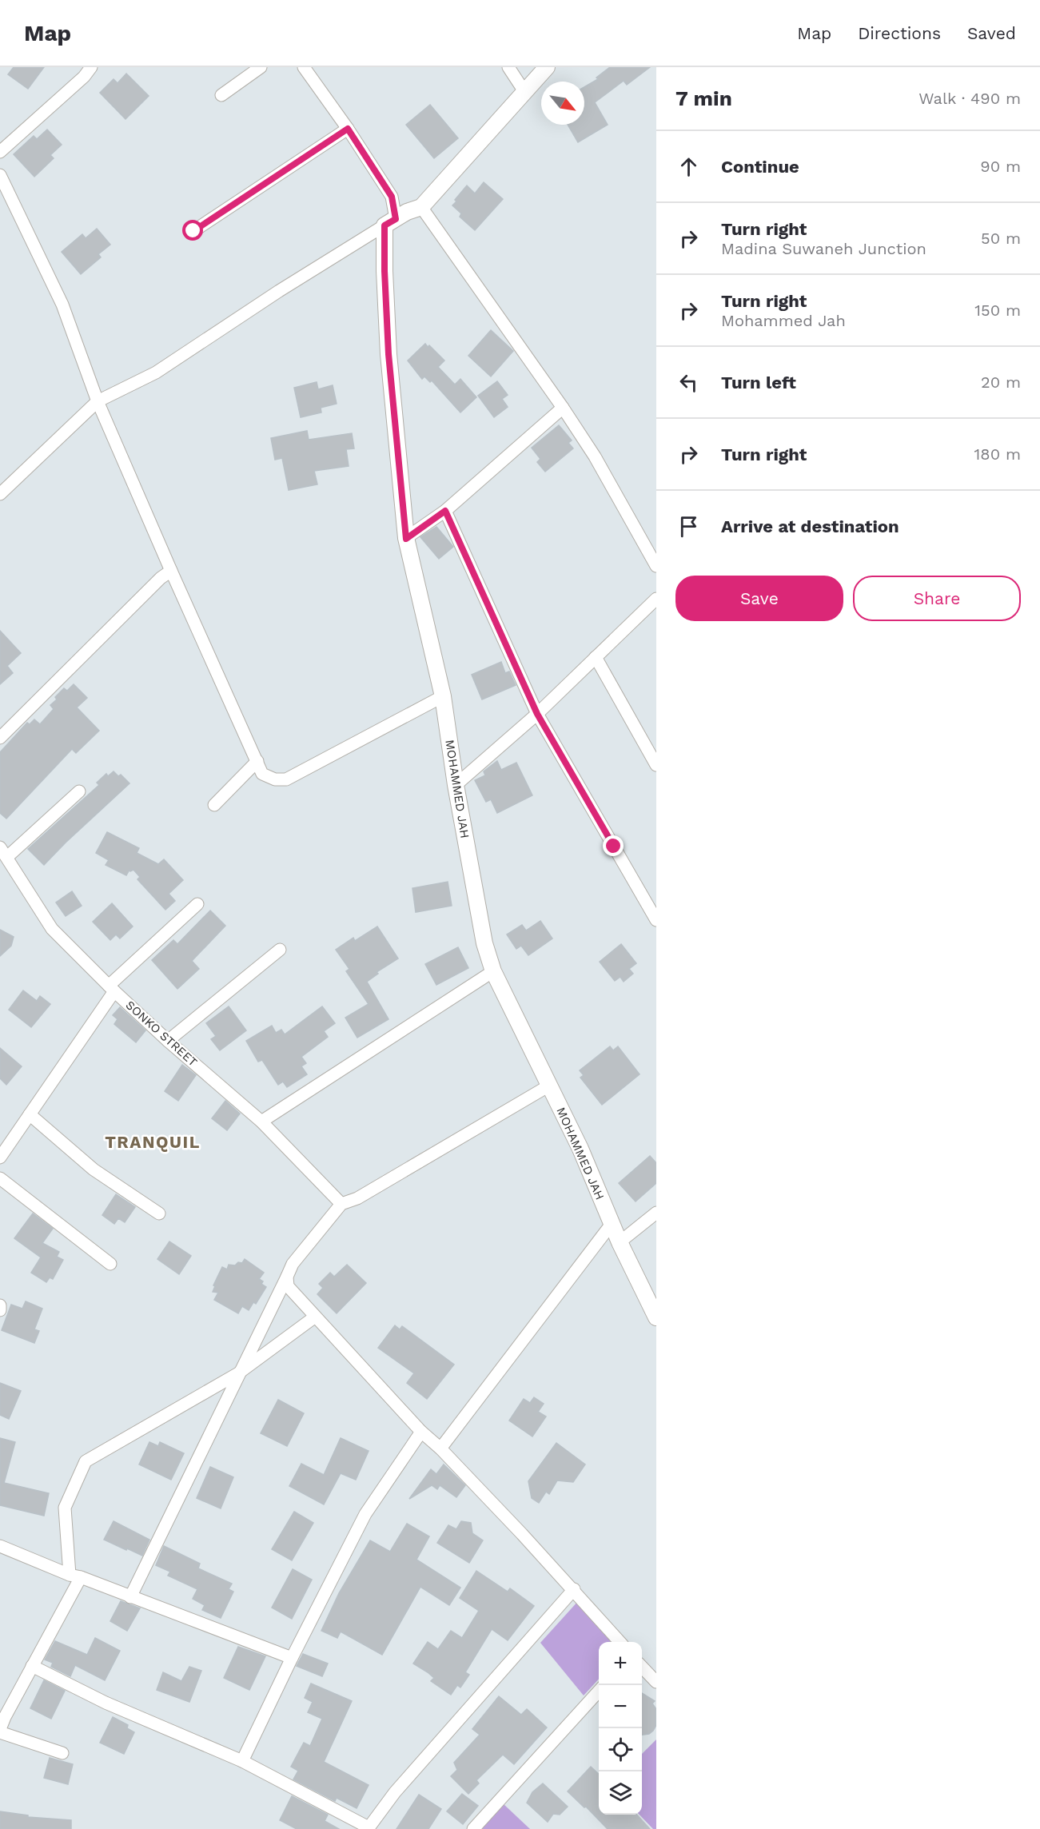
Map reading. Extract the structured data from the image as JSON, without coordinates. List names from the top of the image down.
{
  "streets": {
    "street": ["MOHAMMED JAH", "SONKO STREET"]
  },
  "districts": ["TRANQUIL"],
  "north": "bottom right",
  "page": {
    "header": "Map",
    "nav": ["Map", "Directions", "Saved"],
    "heading": ["7 min", "Walk · 490 m"],
    "list": [
      ["Continue", "90 m"],
      ["Turn right", "Madina Suwaneh Junction", "50 m"],
      ["Turn right", "Mohammed Jah", "150 m"],
      ["Turn left", "20 m"],
      ["Turn right", "180 m"],
      "Arrive at destination"
    ],
    "buttons": ["Save", "Share"],
    "map_buttons": ["+", "−"]
  }
}
